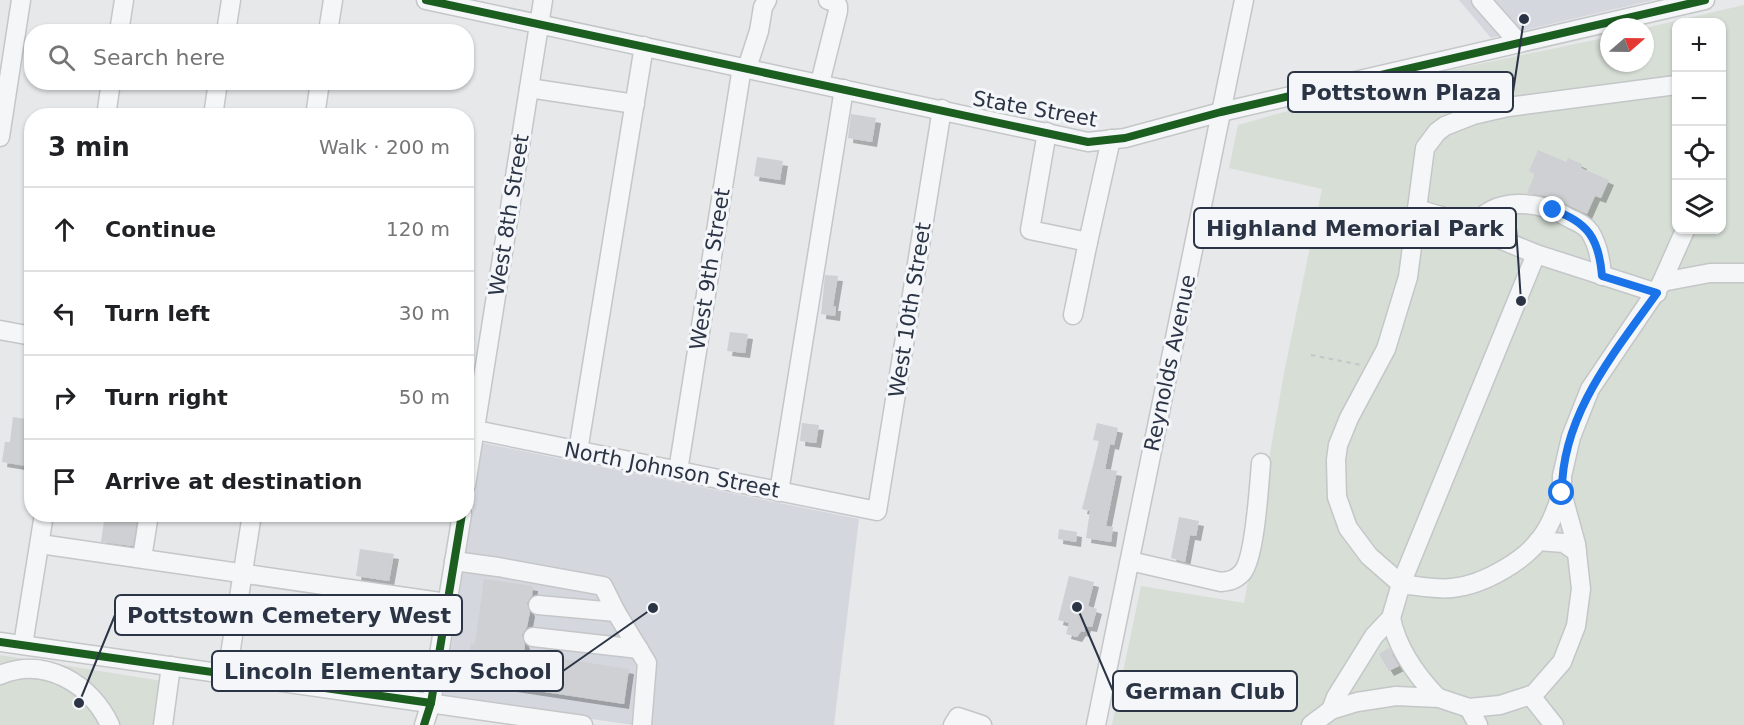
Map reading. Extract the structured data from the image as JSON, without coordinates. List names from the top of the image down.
{
  "streets": {
    "street": [
      "State Street",
      "West 8th Street",
      "West 9th Street",
      "West 10th Street",
      "Reynolds Avenue",
      "North Johnson Street"
    ]
  },
  "crossings": [
    ["State Street", "West 8th Street"],
    ["State Street", "West 9th Street"],
    ["State Street", "West 10th Street"],
    ["State Street", "Reynolds Avenue"],
    ["West 9th Street", "North Johnson Street"],
    ["West 10th Street", "North Johnson Street"]
  ],
  "places": [
    "Pottstown Plaza",
    "Highland Memorial Park",
    "German Club",
    "Lincoln Elementary School",
    "Pottstown Cemetery West"
  ],
  "north": "right",
  "page": {
    "map_buttons": ["+", "−"],
    "search": "Search here",
    "heading": ["3 min", "Walk · 200 m"],
    "list": [
      ["Continue", "120 m"],
      ["Turn left", "30 m"],
      ["Turn right", "50 m"],
      "Arrive at destination"
    ]
  }
}
